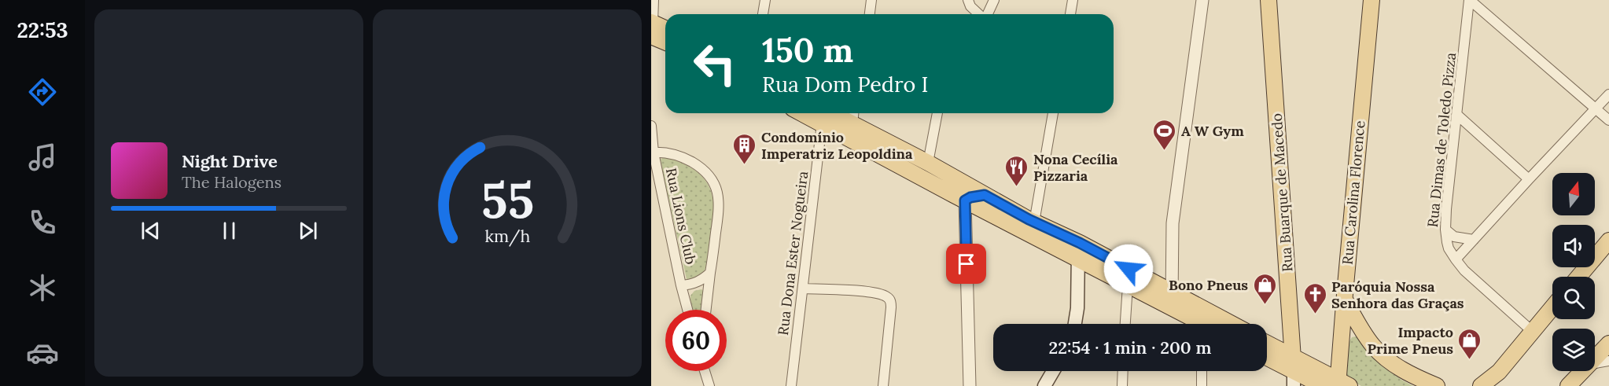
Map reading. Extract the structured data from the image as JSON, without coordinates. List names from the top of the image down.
{
  "streets": {
    "main road": ["Rua Buarque de Macedo", "Rua Carolina Florence"],
    "street": ["Rua Dimas de Toledo Pizza", "Rua Lions Club", "Rua Dona Ester Nogueira"]
  },
  "places": {
    "sports": ["A W Gym"],
    "building": ["Condomínio Imperatriz Leopoldina"],
    "restaurant": ["Nona Cecília Pizzaria"],
    "shop": ["Bono Pneus", "Impacto Prime Pneus"],
    "church": ["Paróquia Nossa Senhora das Graças"]
  },
  "north": "top",
  "page": {
    "tabs": "22:53",
    "turn": ["150 m", "Rua Dom Pedro I"],
    "song": ["Night Drive", "The Halogens"],
    "limit": "60",
    "trip": "22:54 · 1 min · 200 m",
    "gauge": ["55", "km/h"]
  }
}
